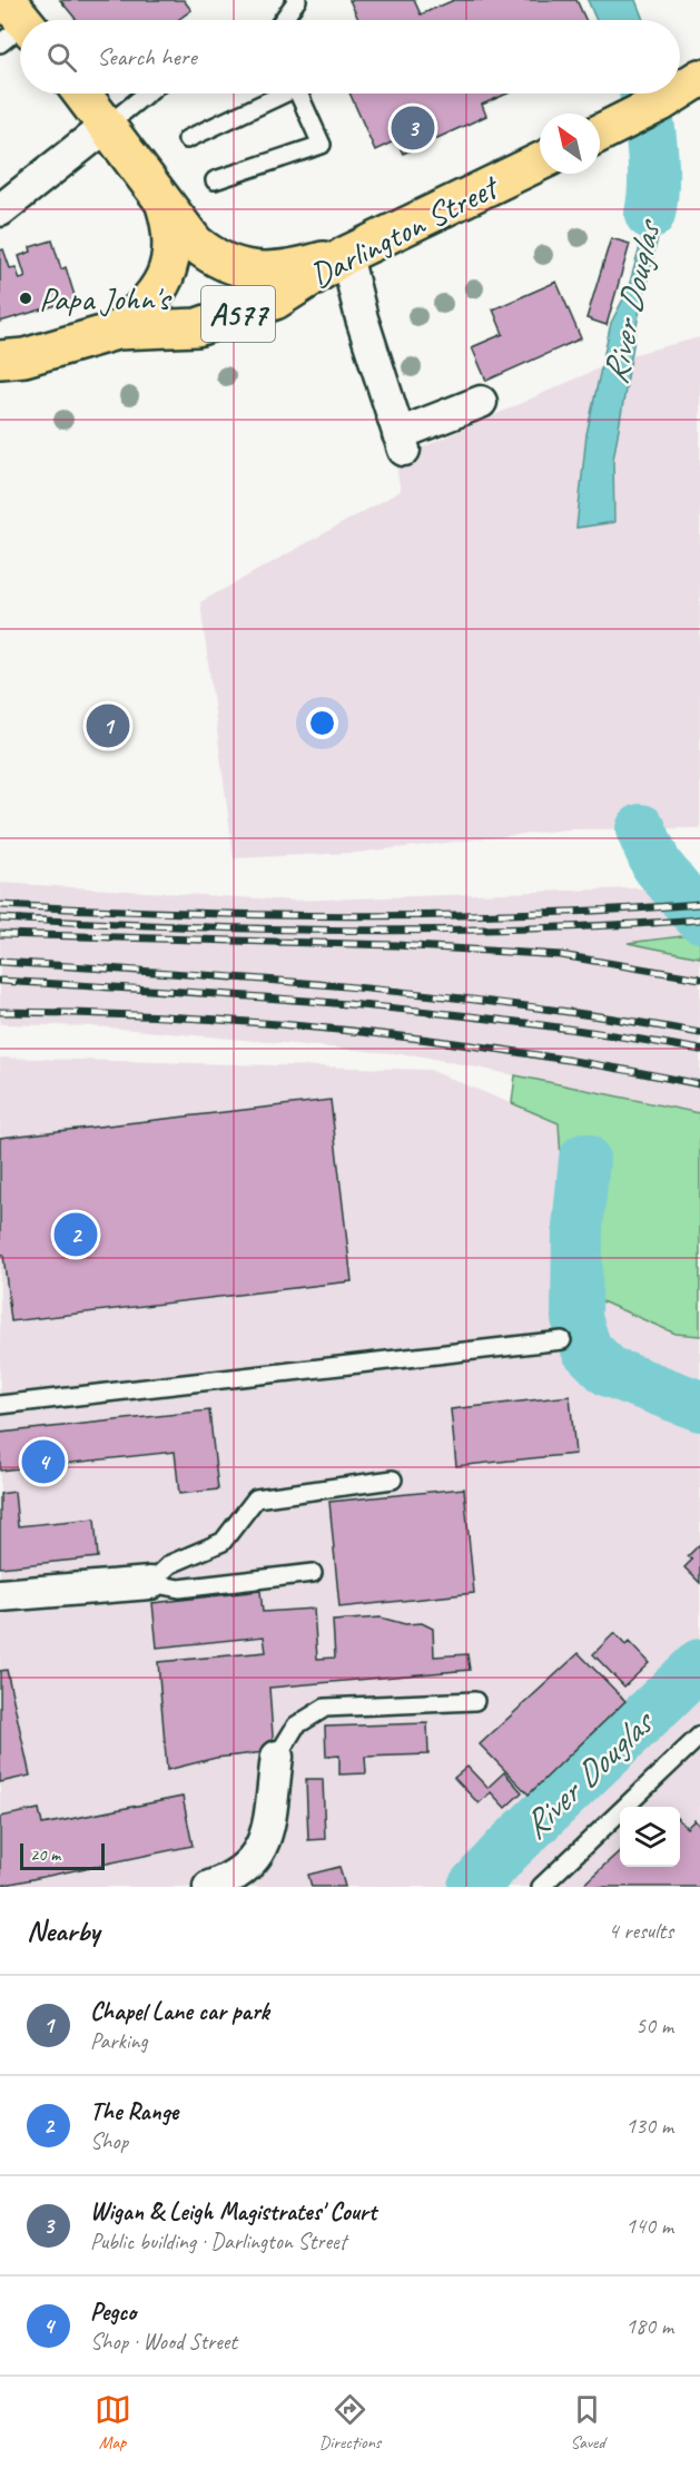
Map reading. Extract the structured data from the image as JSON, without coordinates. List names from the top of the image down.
{
  "streets": {
    "highway": ["Darlington Street", "A577"]
  },
  "crossings": [
    ["Darlington Street", "A577"]
  ],
  "water": ["River Douglas"],
  "places": ["Papa John's"],
  "scale_bar": "20 m",
  "north": "top left",
  "page": {
    "search": "Search here",
    "pins": [
      "3",
      "1",
      "2",
      "4"
    ],
    "scale": "20 m",
    "heading": ["Nearby", "4 results"],
    "list": [
      {
        "mark": "1",
        "name": "Chapel Lane car park",
        "note": "Parking",
        "value": "50 m"
      },
      {
        "mark": "2",
        "name": "The Range",
        "note": "Shop",
        "value": "130 m"
      },
      {
        "mark": "3",
        "name": "Wigan & Leigh Magistrates' Court",
        "note": "Public building · Darlington Street",
        "value": "140 m"
      },
      {
        "mark": "4",
        "name": "Pegco",
        "note": "Shop · Wood Street",
        "value": "180 m"
      }
    ],
    "nav": ["Map", "Directions", "Saved"]
  }
}
